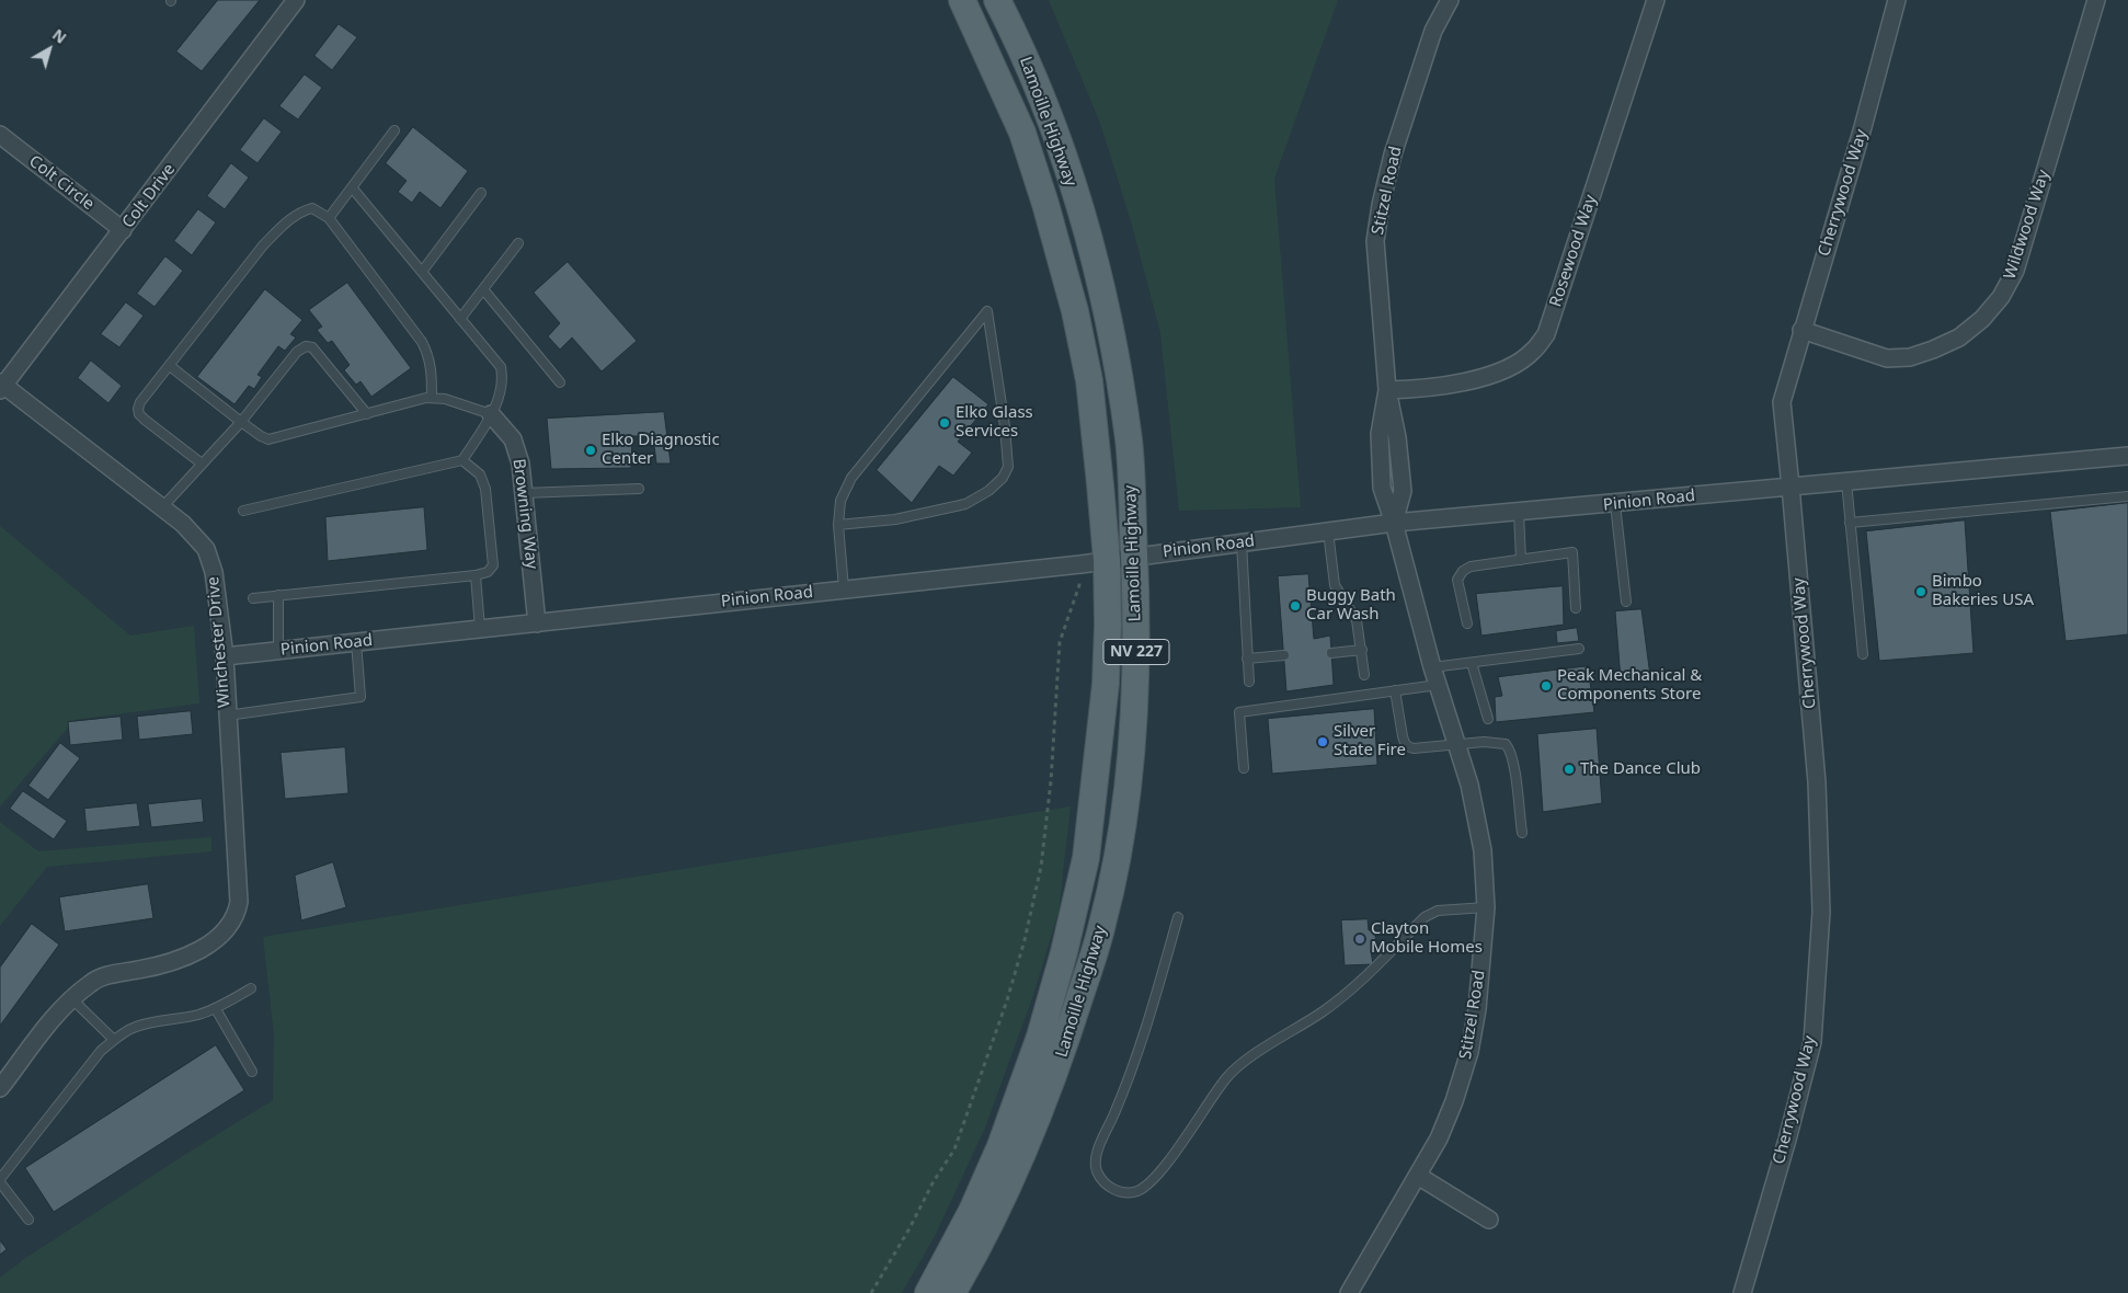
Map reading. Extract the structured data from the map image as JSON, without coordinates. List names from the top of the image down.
{
  "streets": {
    "main road": ["Lamoille Highway", "NV 227"],
    "street": [
      "Colt Circle",
      "Stitzel Road",
      "Cherrywood Way",
      "Colt Drive",
      "Wildwood Way",
      "Rosewood Way",
      "Pinion Road",
      "Browning Way",
      "Winchester Drive"
    ]
  },
  "crossings": [
    ["Lamoille Highway", "Pinion Road"],
    ["Colt Circle", "Colt Drive"],
    ["Stitzel Road", "Rosewood Way"],
    ["Stitzel Road", "Pinion Road"],
    ["Cherrywood Way", "Wildwood Way"],
    ["Cherrywood Way", "Pinion Road"],
    ["Colt Drive", "Winchester Drive"],
    ["Pinion Road", "Browning Way"],
    ["Pinion Road", "Winchester Drive"]
  ],
  "places": [
    "Elko Glass Services",
    "Elko Diagnostic Center",
    "Bimbo Bakeries USA",
    "Buggy Bath Car Wash",
    "Peak Mechanical & Components Store",
    "Silver State Fire",
    "The Dance Club",
    "Clayton Mobile Homes"
  ],
  "north": "top right"
}
